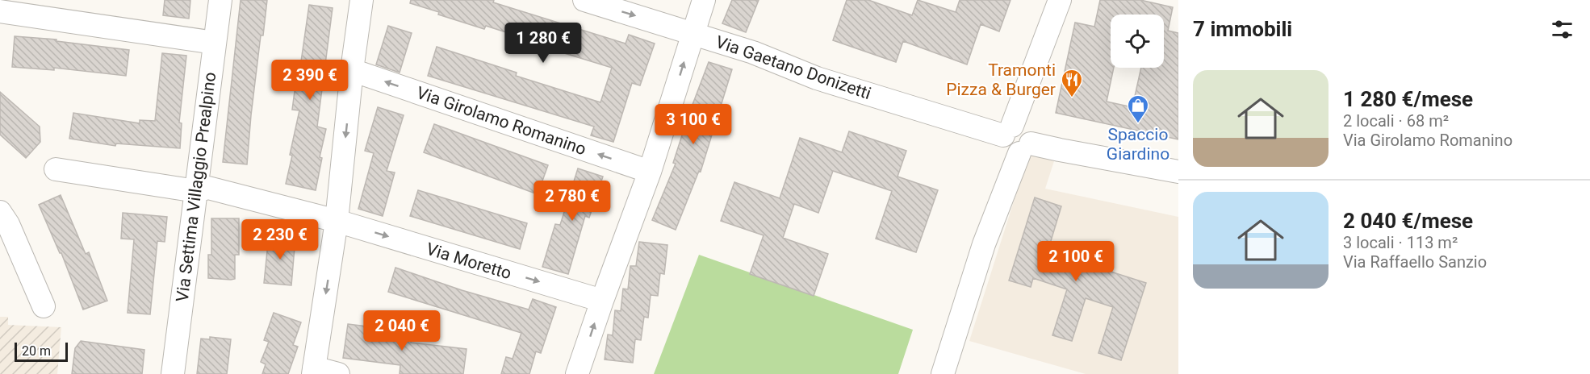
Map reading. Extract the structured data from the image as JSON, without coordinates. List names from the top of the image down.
{
  "streets": {
    "street": [
      "Via Gaetano Donizetti",
      "Via Girolamo Romanino",
      "Via Settima Villaggio Prealpino",
      "Via Moretto"
    ]
  },
  "crossings": [
    ["Via Settima Villaggio Prealpino", "Via Moretto"]
  ],
  "one_way": ["Via Girolamo Romanino", "Via Moretto"],
  "places": {
    "restaurant": ["Tramonti Pizza & Burger"],
    "shop": ["Spaccio Giardino"]
  },
  "scale_bar": "20 m",
  "page": {
    "heading": "7 immobili",
    "price": [
      "1 280 €",
      "2 390 €",
      "3 100 €",
      "2 780 €",
      "2 230 €",
      "2 100 €",
      "2 040 €"
    ],
    "list": [
      {
        "name": "1 280 €/mese",
        "note": "2 locali · 68 m² · Via Girolamo Romanino"
      },
      {
        "name": "2 040 €/mese",
        "note": "3 locali · 113 m² · Via Raffaello Sanzio"
      }
    ],
    "scale": "20 m"
  }
}
